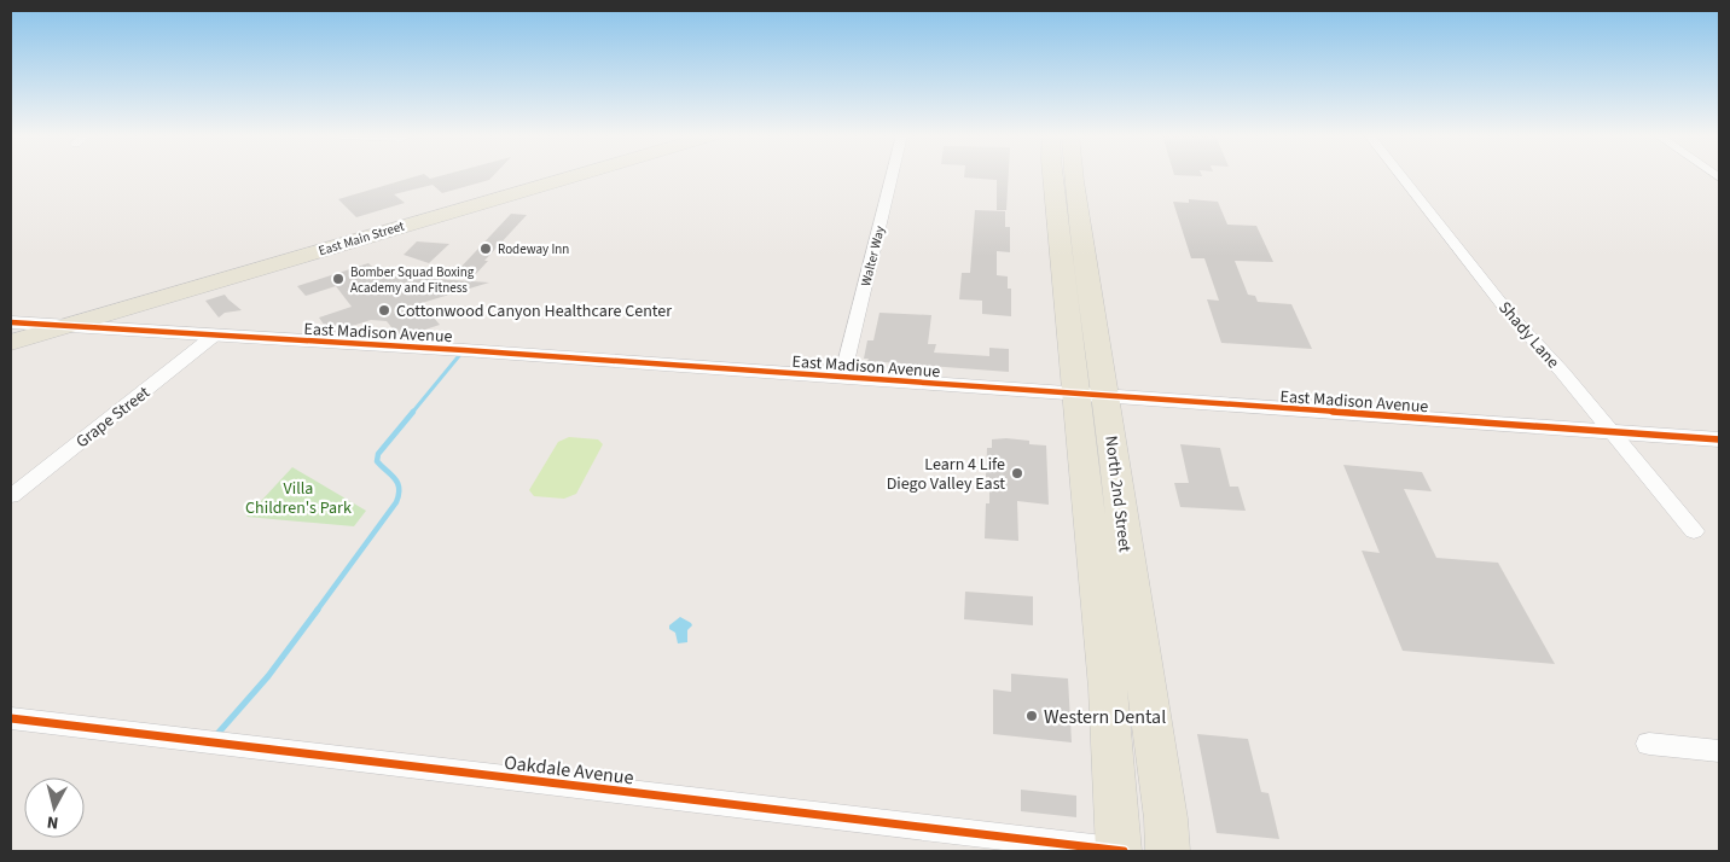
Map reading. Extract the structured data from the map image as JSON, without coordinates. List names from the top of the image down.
{
  "streets": {
    "main road": ["East Main Street", "North 2nd Street"],
    "street": [
      "Walter Way",
      "East Madison Avenue",
      "Shady Lane",
      "Grape Street",
      "Oakdale Avenue"
    ]
  },
  "crossings": [
    ["East Main Street", "East Madison Avenue"],
    ["Walter Way", "East Madison Avenue"],
    ["East Madison Avenue", "Shady Lane"],
    ["East Madison Avenue", "Grape Street"],
    ["East Madison Avenue", "North 2nd Street"],
    ["North 2nd Street", "Oakdale Avenue"]
  ],
  "parks": ["Villa Children's Park"],
  "places": [
    "Rodeway Inn",
    "Bomber Squad Boxing Academy and Fitness",
    "Cottonwood Canyon Healthcare Center",
    "Learn 4 Life Diego Valley East",
    "Western Dental"
  ],
  "north": "bottom"
}
